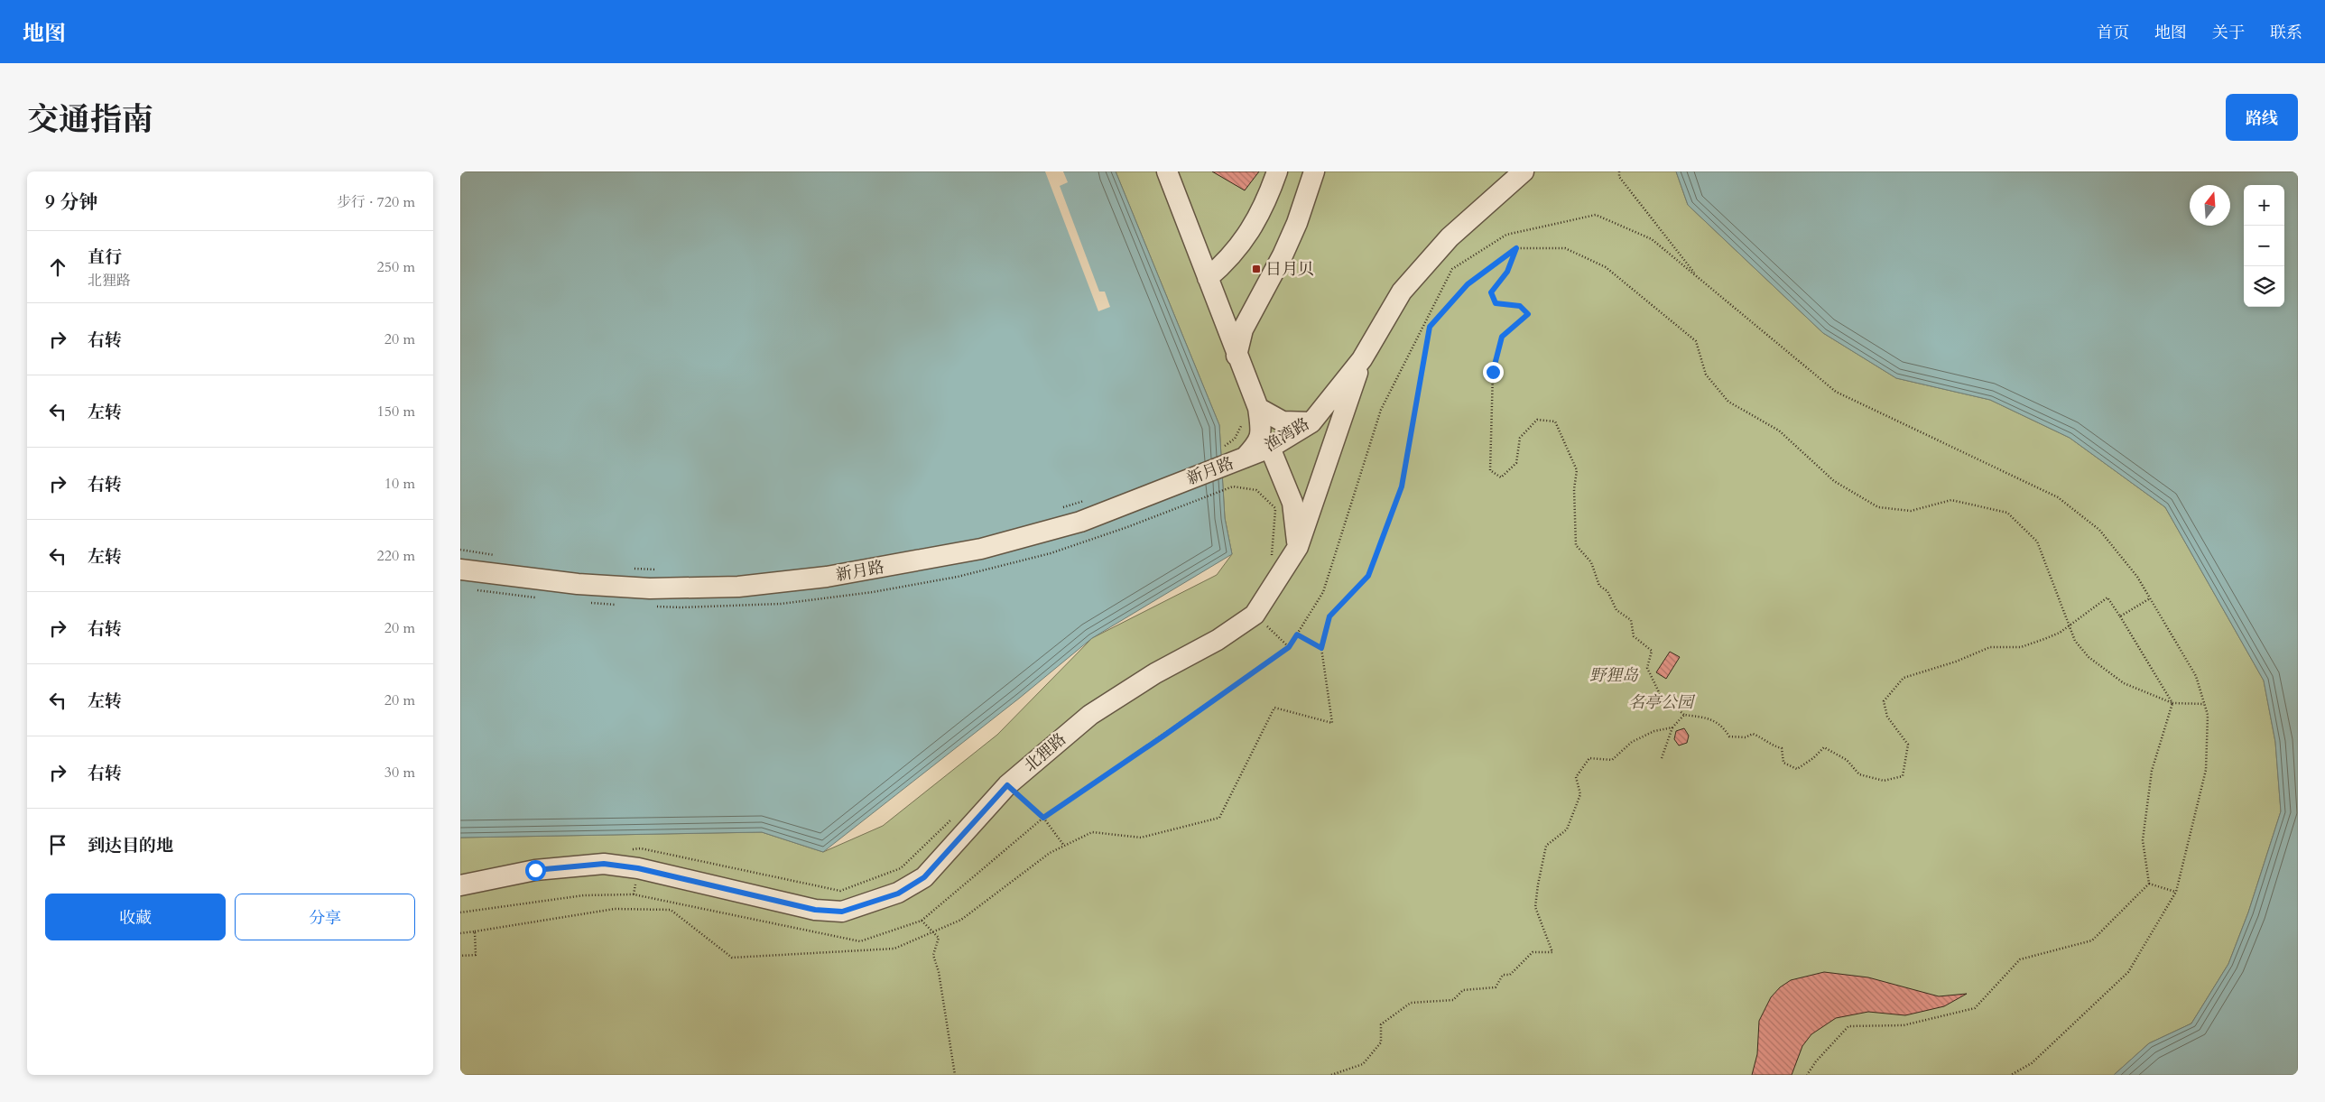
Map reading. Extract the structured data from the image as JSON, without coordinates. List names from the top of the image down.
{
  "streets": {
    "street": ["渔湾路", "新月路", "北狸路"]
  },
  "crossings": [
    ["渔湾路", "新月路"],
    ["渔湾路", "北狸路"]
  ],
  "parks": ["野狸岛", "名亭公园"],
  "places": {
    "transit": ["日月贝"]
  },
  "north": "top",
  "page": {
    "header": "地图",
    "nav": [
      "首页",
      "地图",
      "关于",
      "联系"
    ],
    "title": "交通指南",
    "buttons": [
      "路线",
      ["收藏", "分享"]
    ],
    "heading": ["9 分钟", "步行 · 720 m"],
    "map_buttons": ["+", "−"],
    "list": [
      ["直行", "北狸路", "250 m"],
      ["右转", "20 m"],
      ["左转", "150 m"],
      ["右转", "10 m"],
      ["左转", "220 m"],
      ["右转", "20 m"],
      ["左转", "20 m"],
      ["右转", "30 m"],
      "到达目的地"
    ]
  }
}
